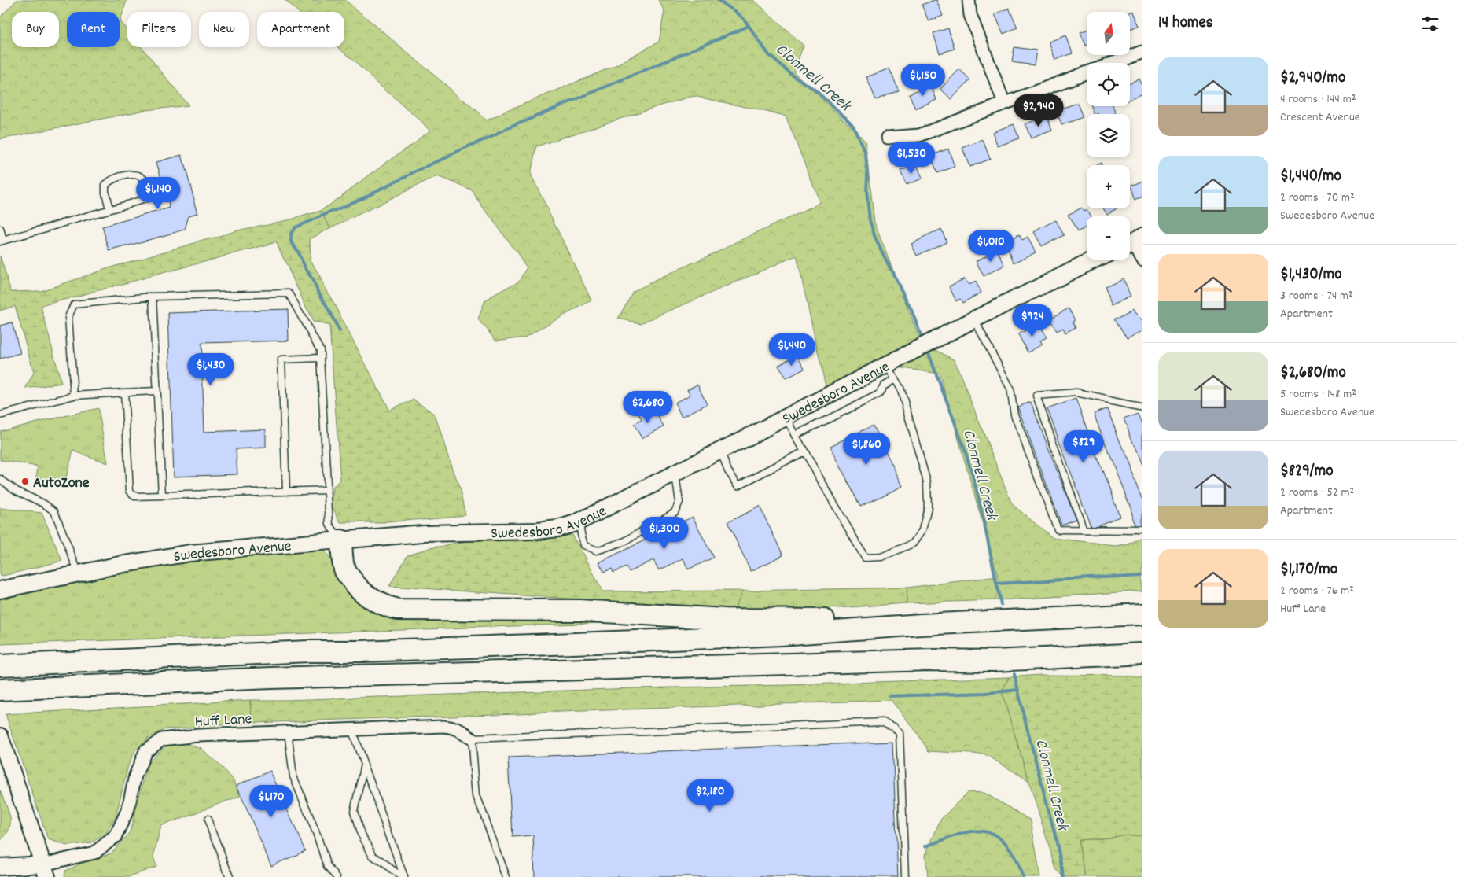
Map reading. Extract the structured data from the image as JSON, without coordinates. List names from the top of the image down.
{
  "streets": {
    "street": ["Swedesboro Avenue", "Huff Lane"]
  },
  "water": ["Clonmell Creek"],
  "places": ["AutoZone"],
  "north": "top",
  "page": {
    "heading": "14 homes",
    "map_buttons": ["+", "−"],
    "chip": [
      "Buy",
      "Rent",
      "Filters",
      "New",
      "Apartment"
    ],
    "list": [
      {
        "name": "$2,940/mo",
        "note": "4 rooms · 144 m² · Crescent Avenue"
      },
      {
        "name": "$1,440/mo",
        "note": "2 rooms · 70 m² · Swedesboro Avenue"
      },
      {
        "name": "$1,430/mo",
        "note": "3 rooms · 74 m² · Apartment"
      },
      {
        "name": "$2,680/mo",
        "note": "5 rooms · 148 m² · Swedesboro Avenue"
      },
      {
        "name": "$829/mo",
        "note": "2 rooms · 52 m² · Apartment"
      },
      {
        "name": "$1,170/mo",
        "note": "2 rooms · 76 m² · Huff Lane"
      }
    ],
    "price": [
      "$1,150",
      "$2,940",
      "$1,530",
      "$1,140",
      "$1,010",
      "$924",
      "$1,440",
      "$1,430",
      "$2,680",
      "$829",
      "$1,860",
      "$1,300",
      "$2,180",
      "$1,170"
    ]
  }
}
